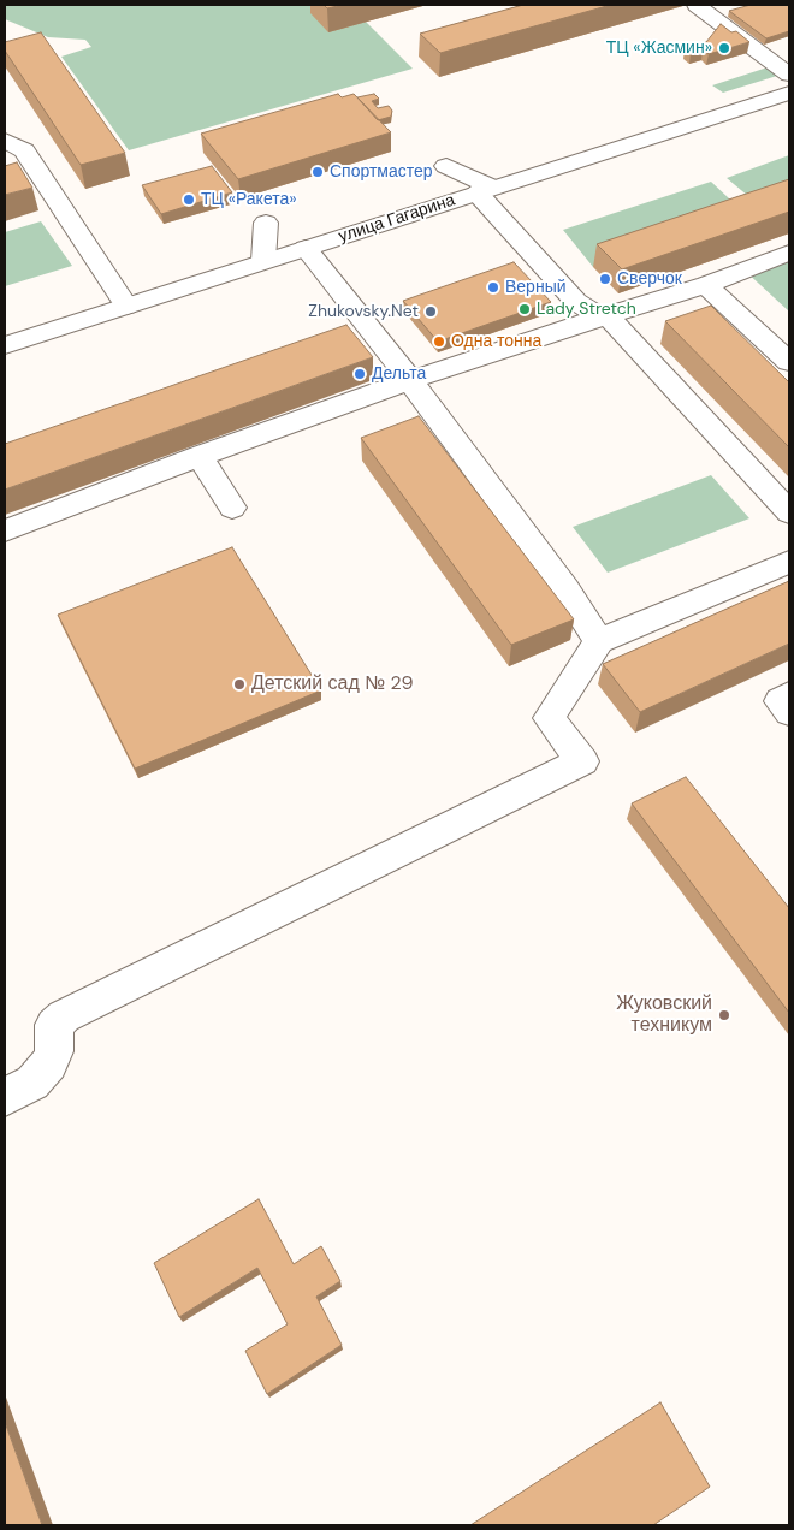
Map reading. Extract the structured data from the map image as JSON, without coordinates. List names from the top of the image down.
{
  "streets": {
    "main road": ["улица Гагарина"]
  },
  "places": [
    "ТЦ «Жасмин»",
    "Спортмастер",
    "ТЦ «Ракета»",
    "Сверчок",
    "Верный",
    "Lady Stretch",
    "Zhukovsky.Net",
    "Одна тонна",
    "Дельта",
    "Детский сад № 29",
    "Жуковский техникум"
  ]
}
